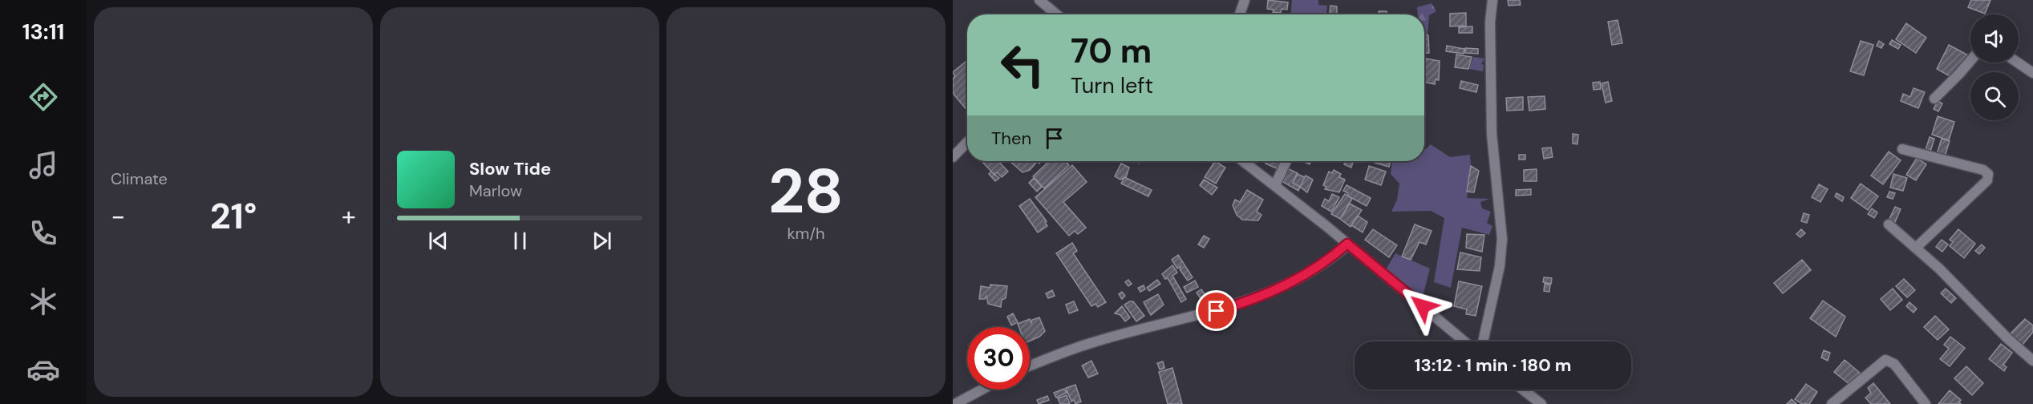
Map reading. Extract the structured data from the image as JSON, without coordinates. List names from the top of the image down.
{
  "page": {
    "tabs": "13:11",
    "tile": [
      "Climate",
      ["28", "km/h"]
    ],
    "turn": ["70 m", "Turn left"],
    "then": "Then",
    "song": ["Slow Tide", "Marlow"],
    "heat": ["−", "21°", "+"],
    "limit": "30",
    "trip": "13:12 · 1 min · 180 m"
  }
}
